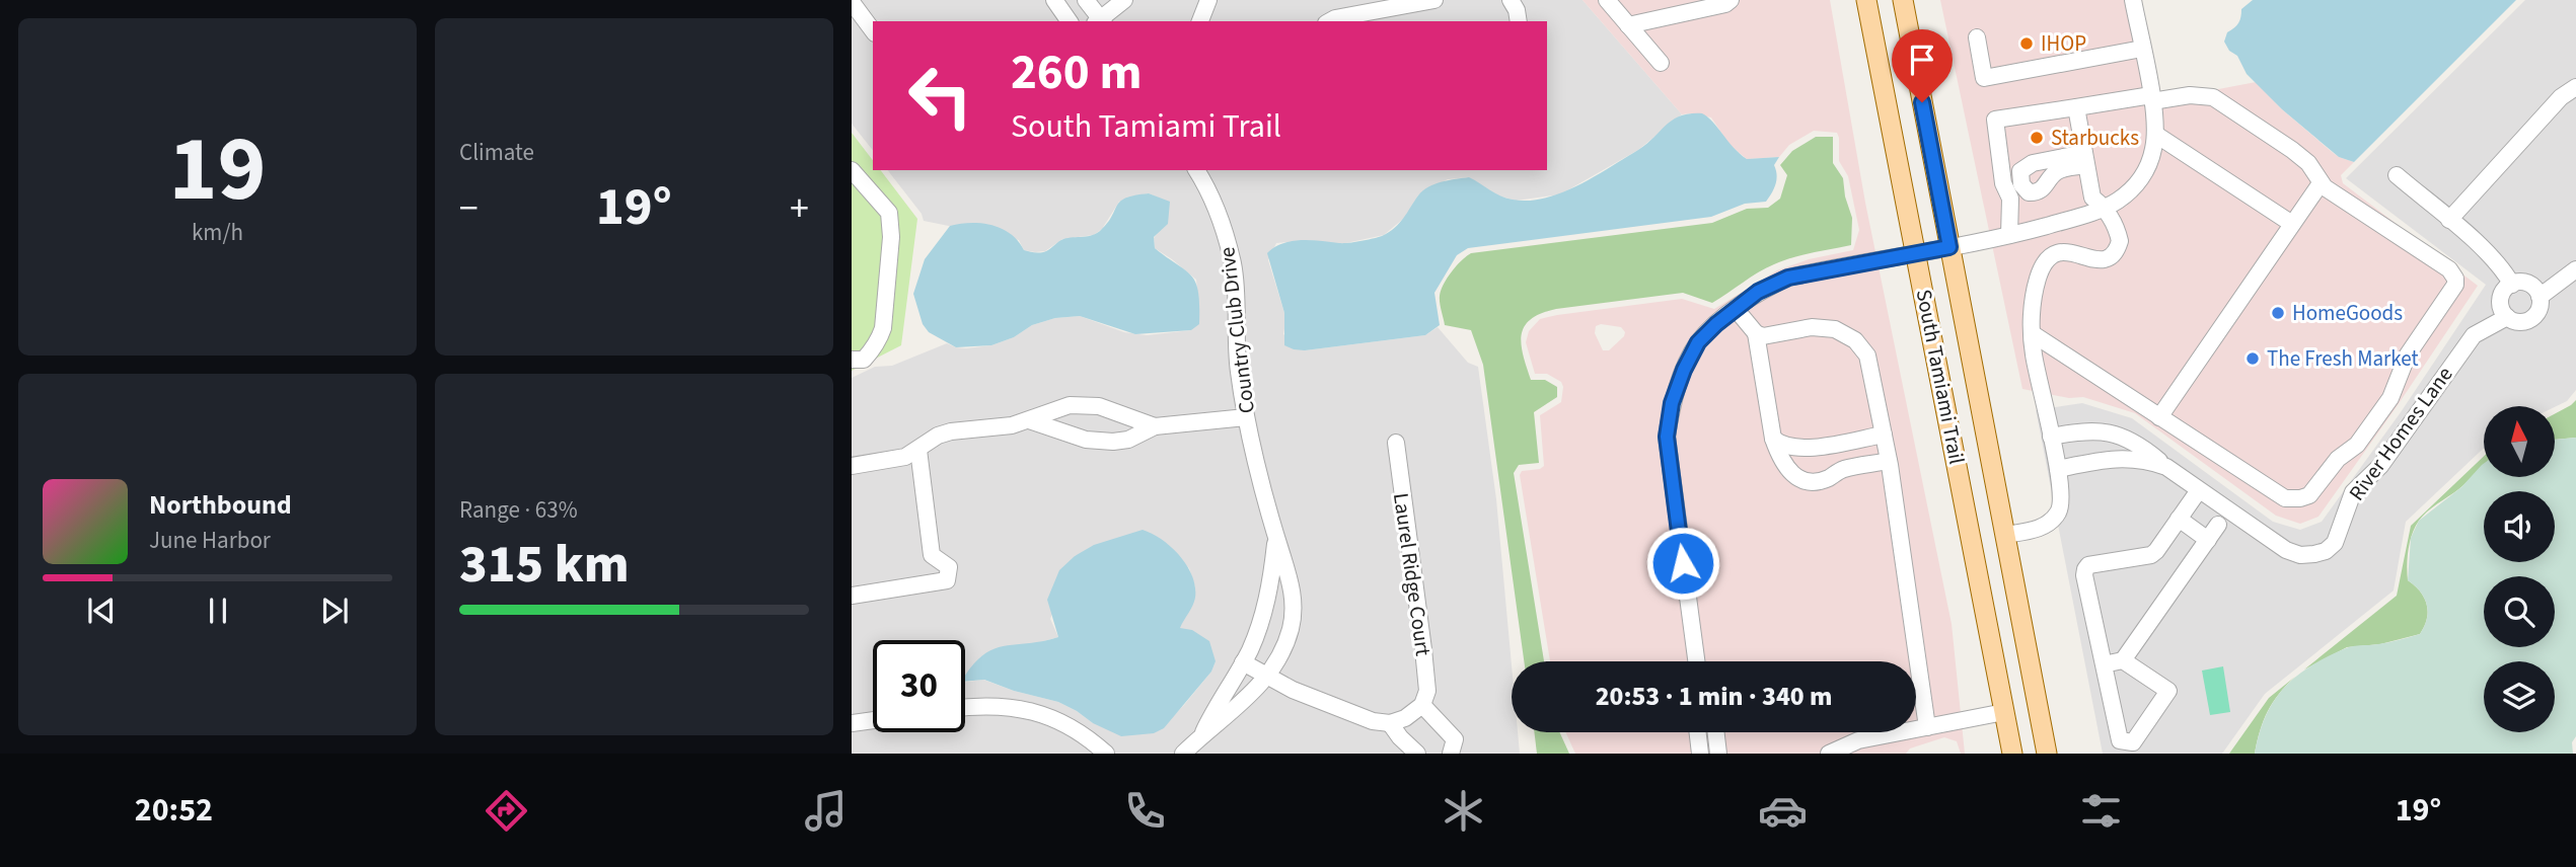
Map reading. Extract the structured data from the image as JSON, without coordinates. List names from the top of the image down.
{
  "streets": {
    "main road": ["South Tamiami Trail"],
    "street": ["Country Club Drive", "River Homes Lane", "Laurel Ridge Court"]
  },
  "places": [
    "IHOP",
    "Starbucks",
    "HomeGoods",
    "The Fresh Market"
  ],
  "north": "top",
  "page": {
    "tile": [
      ["19", "km/h"],
      "Climate",
      ["Range · 63%", "315 km"]
    ],
    "turn": ["260 m", "South Tamiami Trail"],
    "heat": ["−", "19°", "+"],
    "song": ["Northbound", "June Harbor"],
    "limit": "30",
    "trip": "20:53 · 1 min · 340 m",
    "tabs": ["20:52", "19°"]
  }
}
